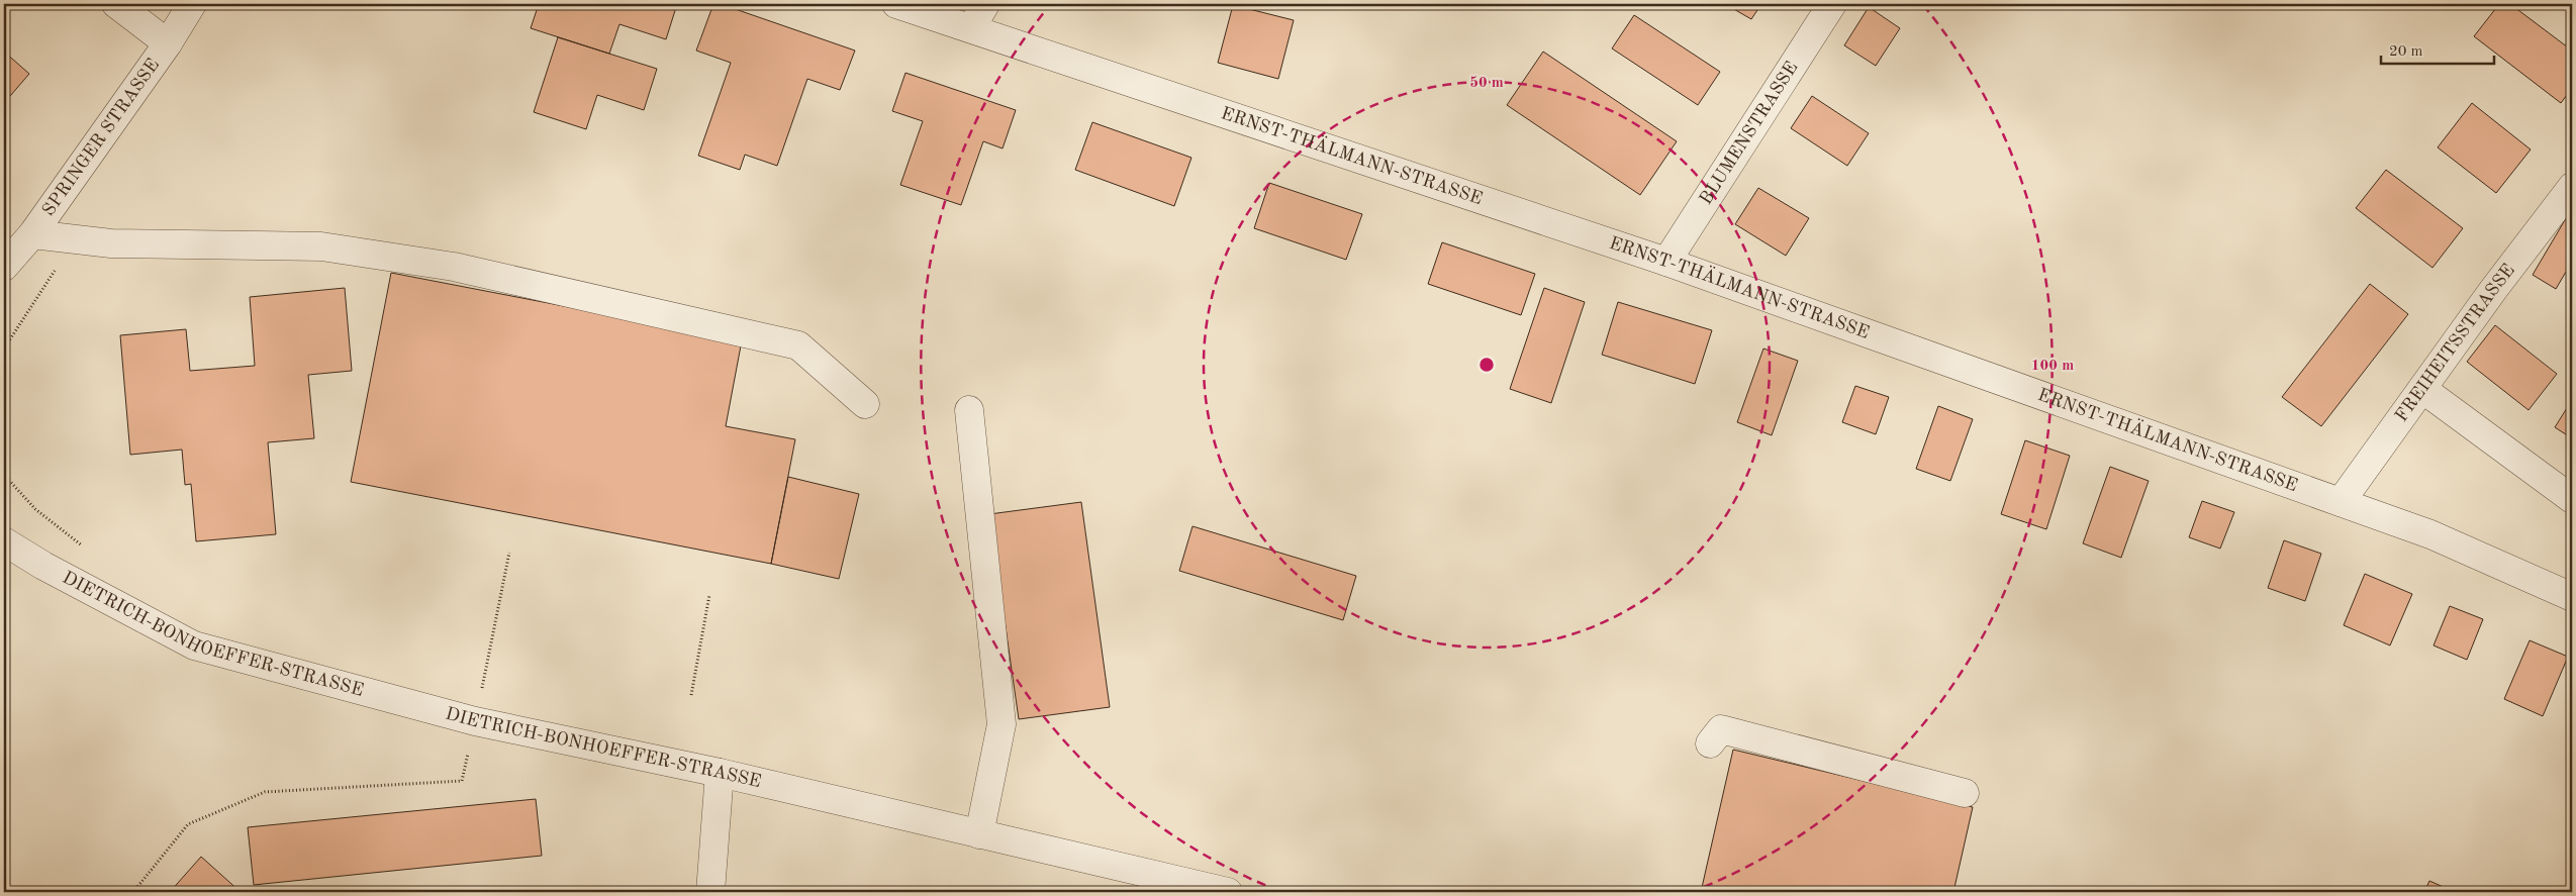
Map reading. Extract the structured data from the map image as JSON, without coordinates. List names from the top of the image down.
{
  "streets": {
    "street": [
      "BLUMENSTRASSE",
      "SPRINGER STRASSE",
      "ERNST-THÄLMANN-STRASSE",
      "FREIHEITSSTRASSE",
      "DIETRICH-BONHOEFFER-STRASSE"
    ]
  },
  "crossings": [
    ["BLUMENSTRASSE", "ERNST-THÄLMANN-STRASSE"],
    ["ERNST-THÄLMANN-STRASSE", "FREIHEITSSTRASSE"]
  ],
  "scale_bar": "20 m",
  "rings": ["50 m", "100 m"]
}
